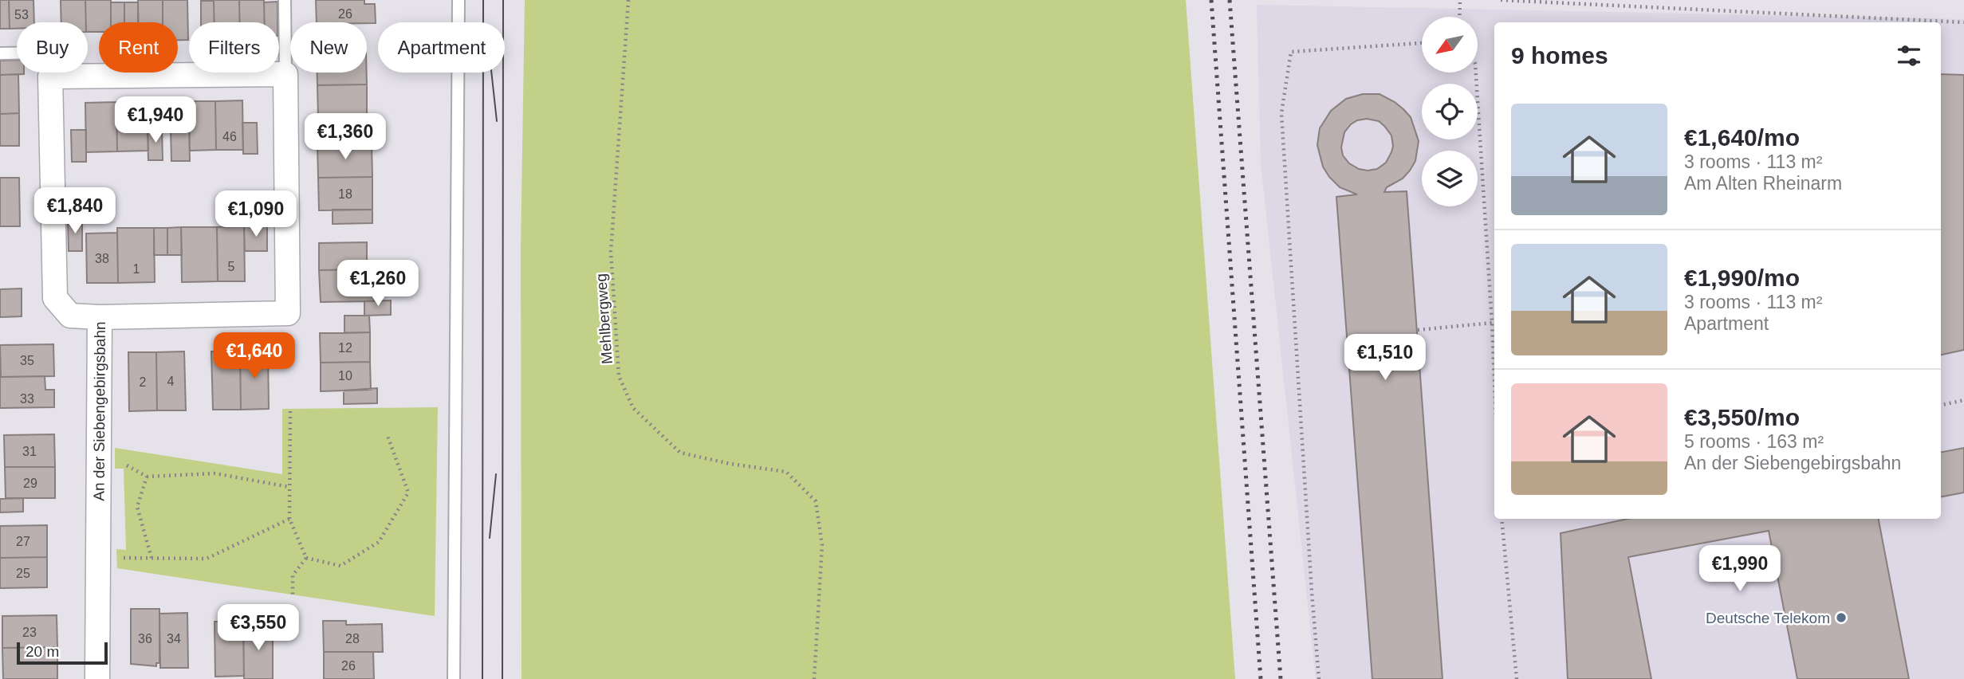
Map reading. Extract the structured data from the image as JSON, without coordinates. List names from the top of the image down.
{
  "streets": {
    "street": ["An der Siebengebirgsbahn"],
    "path": ["Mehlbergweg"]
  },
  "places": ["Deutsche Telekom"],
  "house_numbers": [
    "26",
    "53",
    "46",
    "18",
    "38",
    "5",
    "1",
    "12",
    "35",
    "10",
    "4",
    "2",
    "33",
    "31",
    "29",
    "27",
    "25",
    "23",
    "36",
    "34",
    "28",
    "26"
  ],
  "scale_bar": "20 m",
  "north": "bottom left",
  "page": {
    "chip": [
      "Buy",
      "Rent",
      "Filters",
      "New",
      "Apartment"
    ],
    "heading": "9 homes",
    "list": [
      {
        "name": "€1,640/mo",
        "note": "3 rooms · 113 m² · Am Alten Rheinarm"
      },
      {
        "name": "€1,990/mo",
        "note": "3 rooms · 113 m² · Apartment"
      },
      {
        "name": "€3,550/mo",
        "note": "5 rooms · 163 m² · An der Siebengebirgsbahn"
      }
    ],
    "price": [
      "€1,940",
      "€1,360",
      "€1,840",
      "€1,090",
      "€1,260",
      "€1,640",
      "€1,510",
      "€1,990",
      "€3,550"
    ],
    "scale": "20 m"
  }
}
